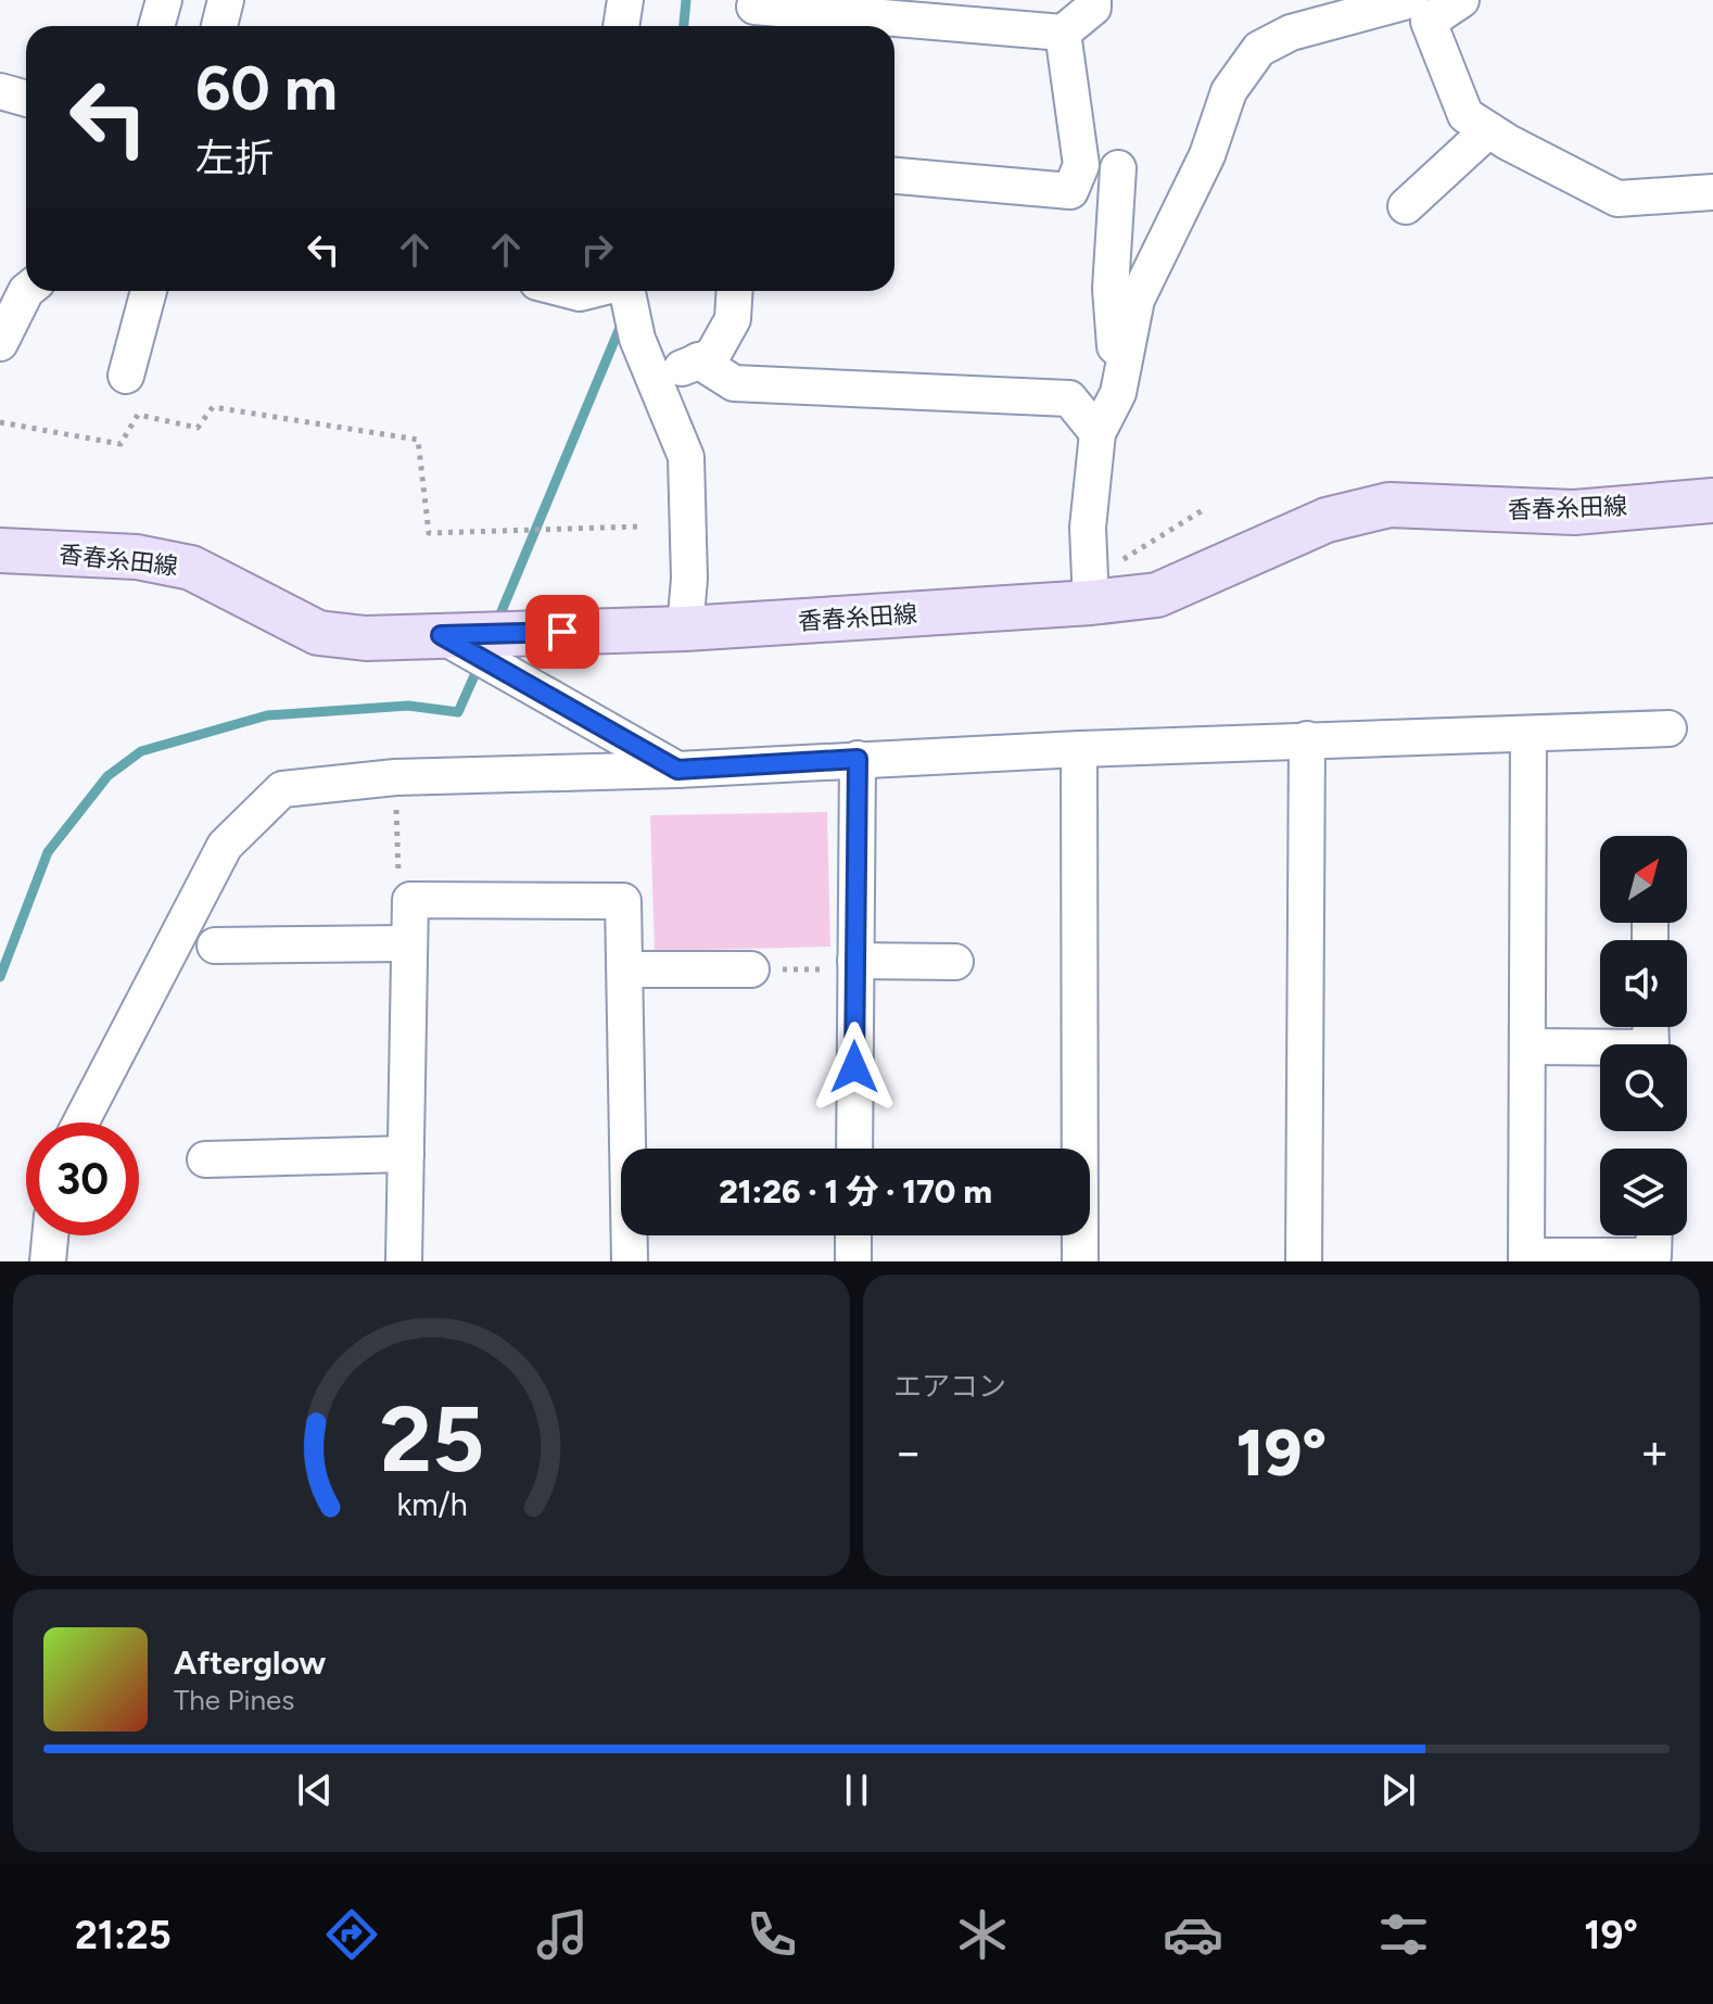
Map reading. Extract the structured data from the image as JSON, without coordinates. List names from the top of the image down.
{
  "streets": {
    "main road": ["香春糸田線"]
  },
  "north": "top right",
  "page": {
    "turn": ["60 m", "左折"],
    "limit": "30",
    "trip": "21:26 · 1 分 · 170 m",
    "tile": "エアコン",
    "heat": ["−", "19°", "+"],
    "song": ["Afterglow", "The Pines"],
    "tabs": ["21:25", "19°"],
    "gauge": ["25", "km/h"]
  }
}
